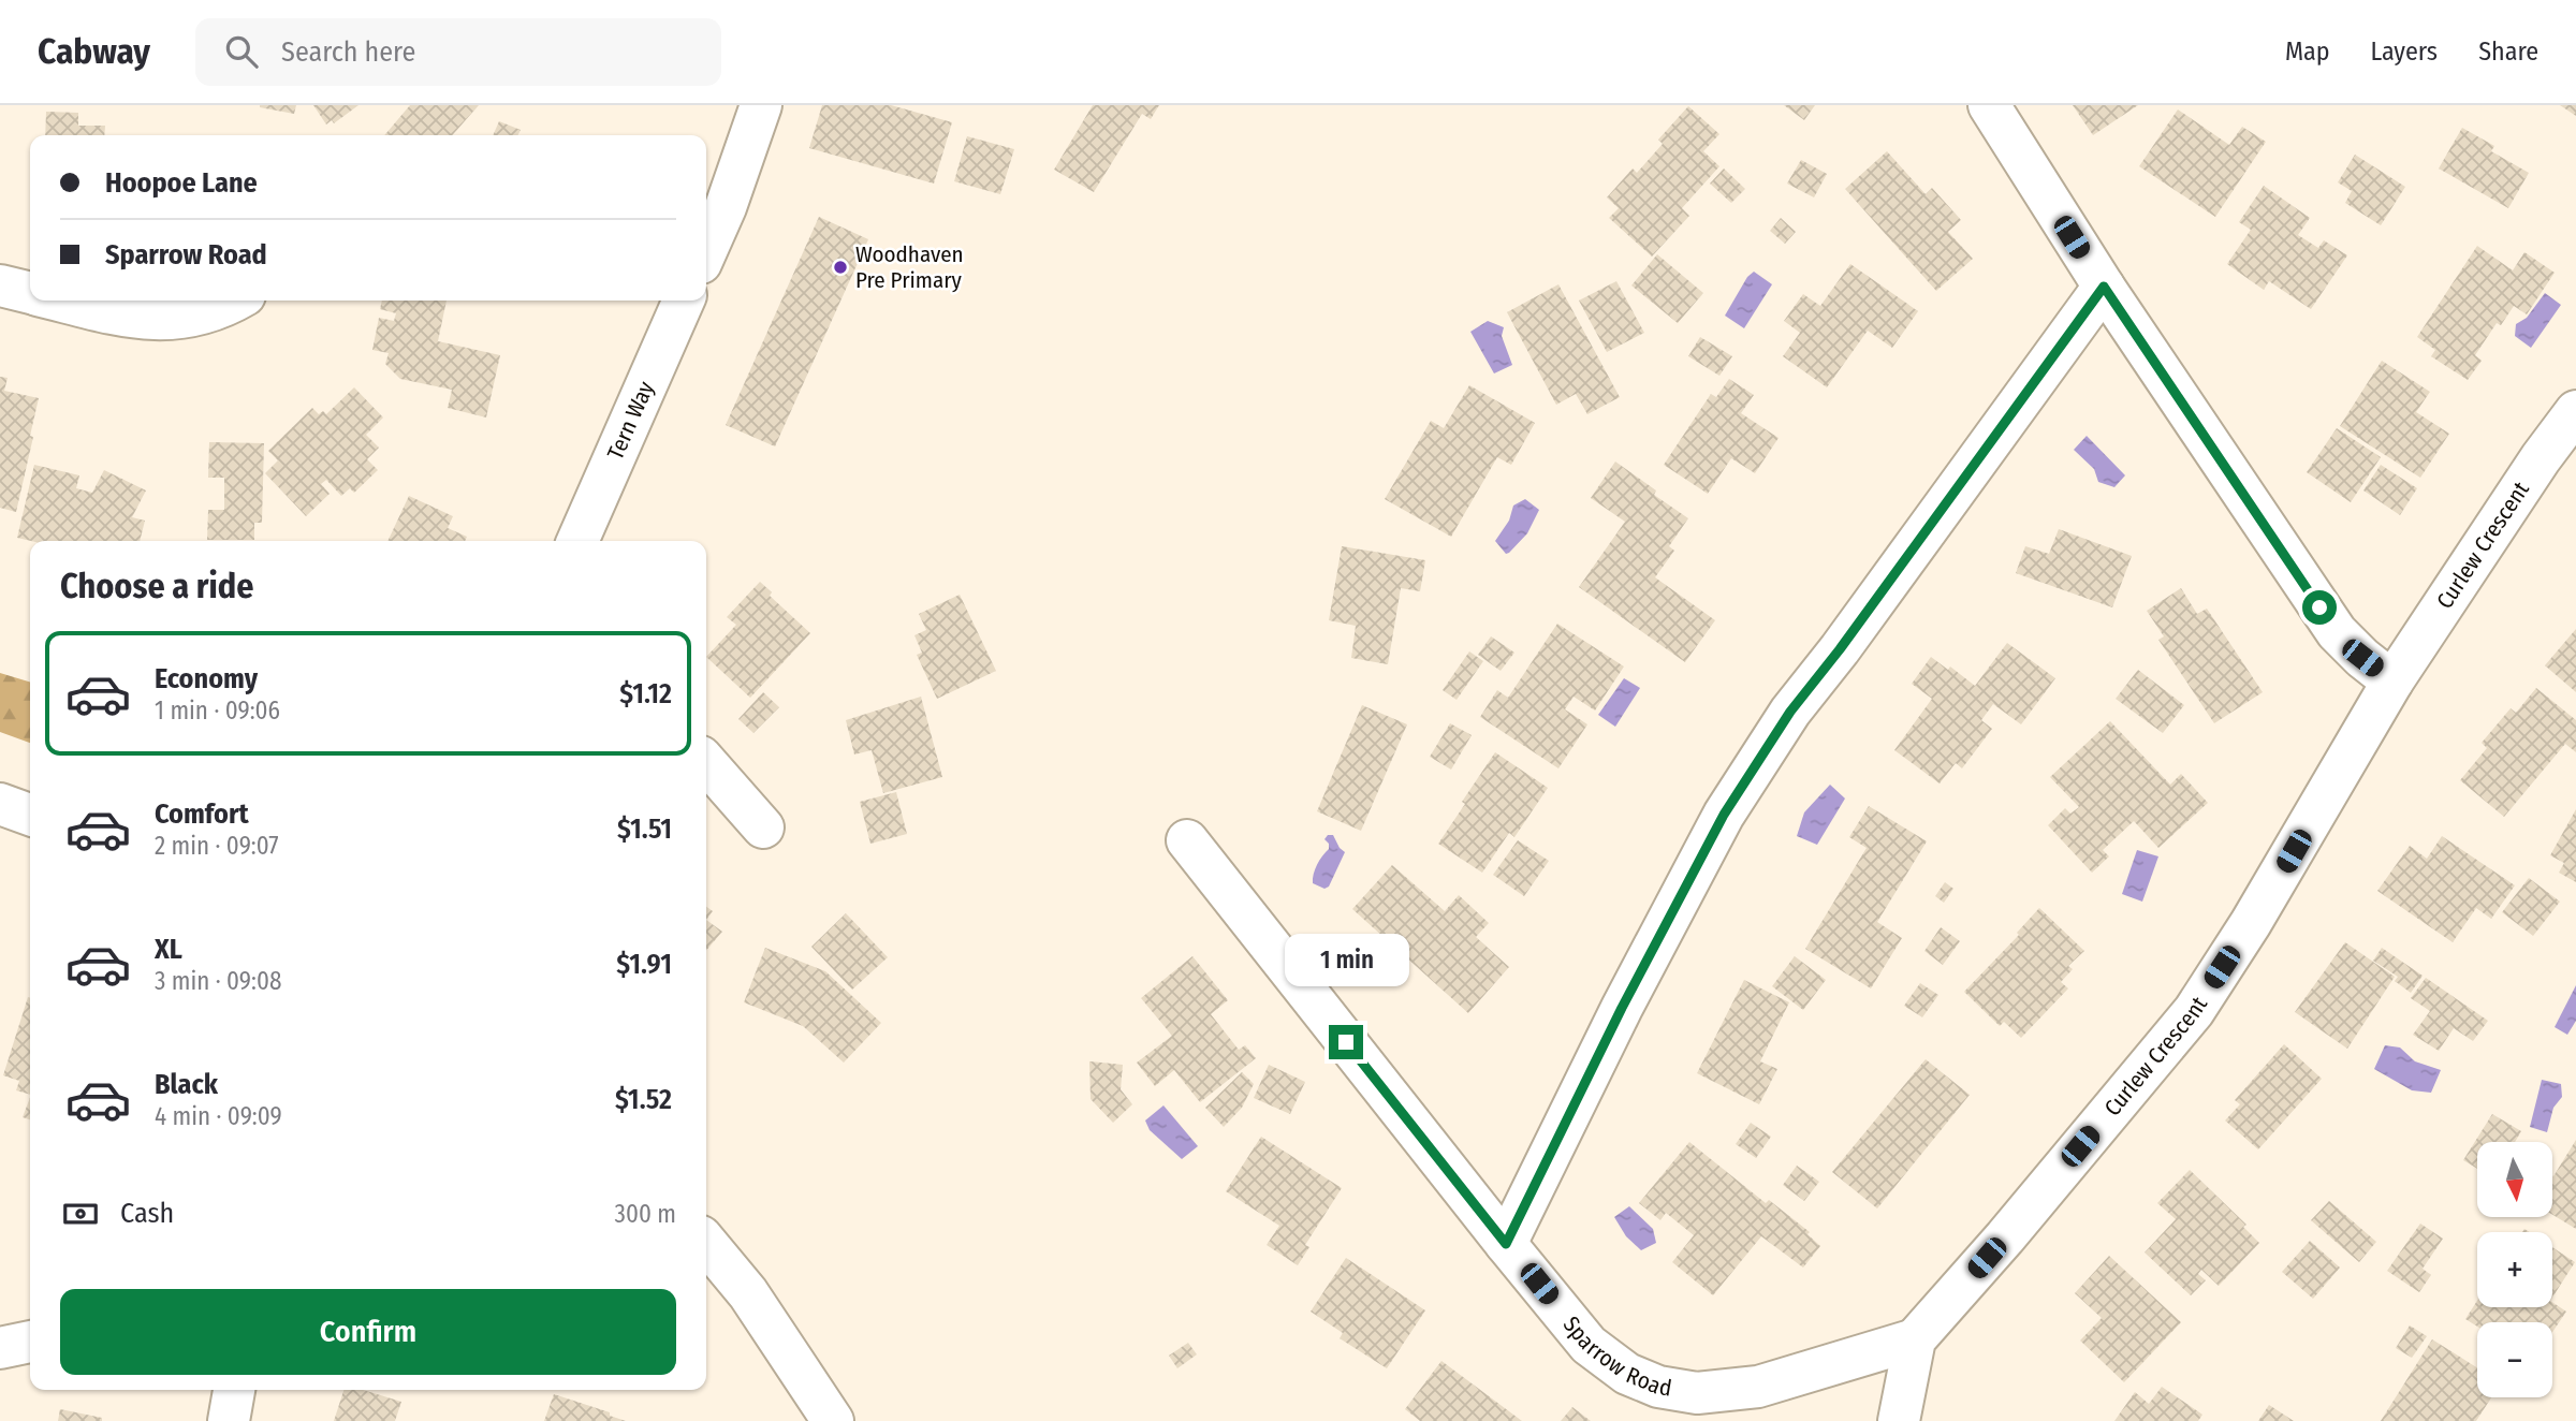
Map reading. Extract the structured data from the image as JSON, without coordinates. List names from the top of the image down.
{
  "streets": {
    "street": ["Tern Way", "Curlew Crescent", "Sparrow Road"]
  },
  "crossings": [
    ["Curlew Crescent", "Sparrow Road"]
  ],
  "places": ["Woodhaven Pre Primary"],
  "north": "bottom",
  "page": {
    "header": "Cabway",
    "search": "Search here",
    "nav": ["Map", "Layers", "Share"],
    "banner": ["Hoopoe Lane", "Sparrow Road"],
    "heading": "Choose a ride",
    "list": [
      {
        "name": "Economy",
        "note": "1 min · 09:06",
        "value": "$1.12"
      },
      {
        "name": "Comfort",
        "note": "2 min · 09:07",
        "value": "$1.51"
      },
      {
        "name": "XL",
        "note": "3 min · 09:08",
        "value": "$1.91"
      },
      {
        "name": "Black",
        "note": "4 min · 09:09",
        "value": "$1.52"
      }
    ],
    "bubble": "1 min",
    "map_buttons": ["+", "−"],
    "pay": ["Cash", "300 m"],
    "buttons": "Confirm"
  }
}
